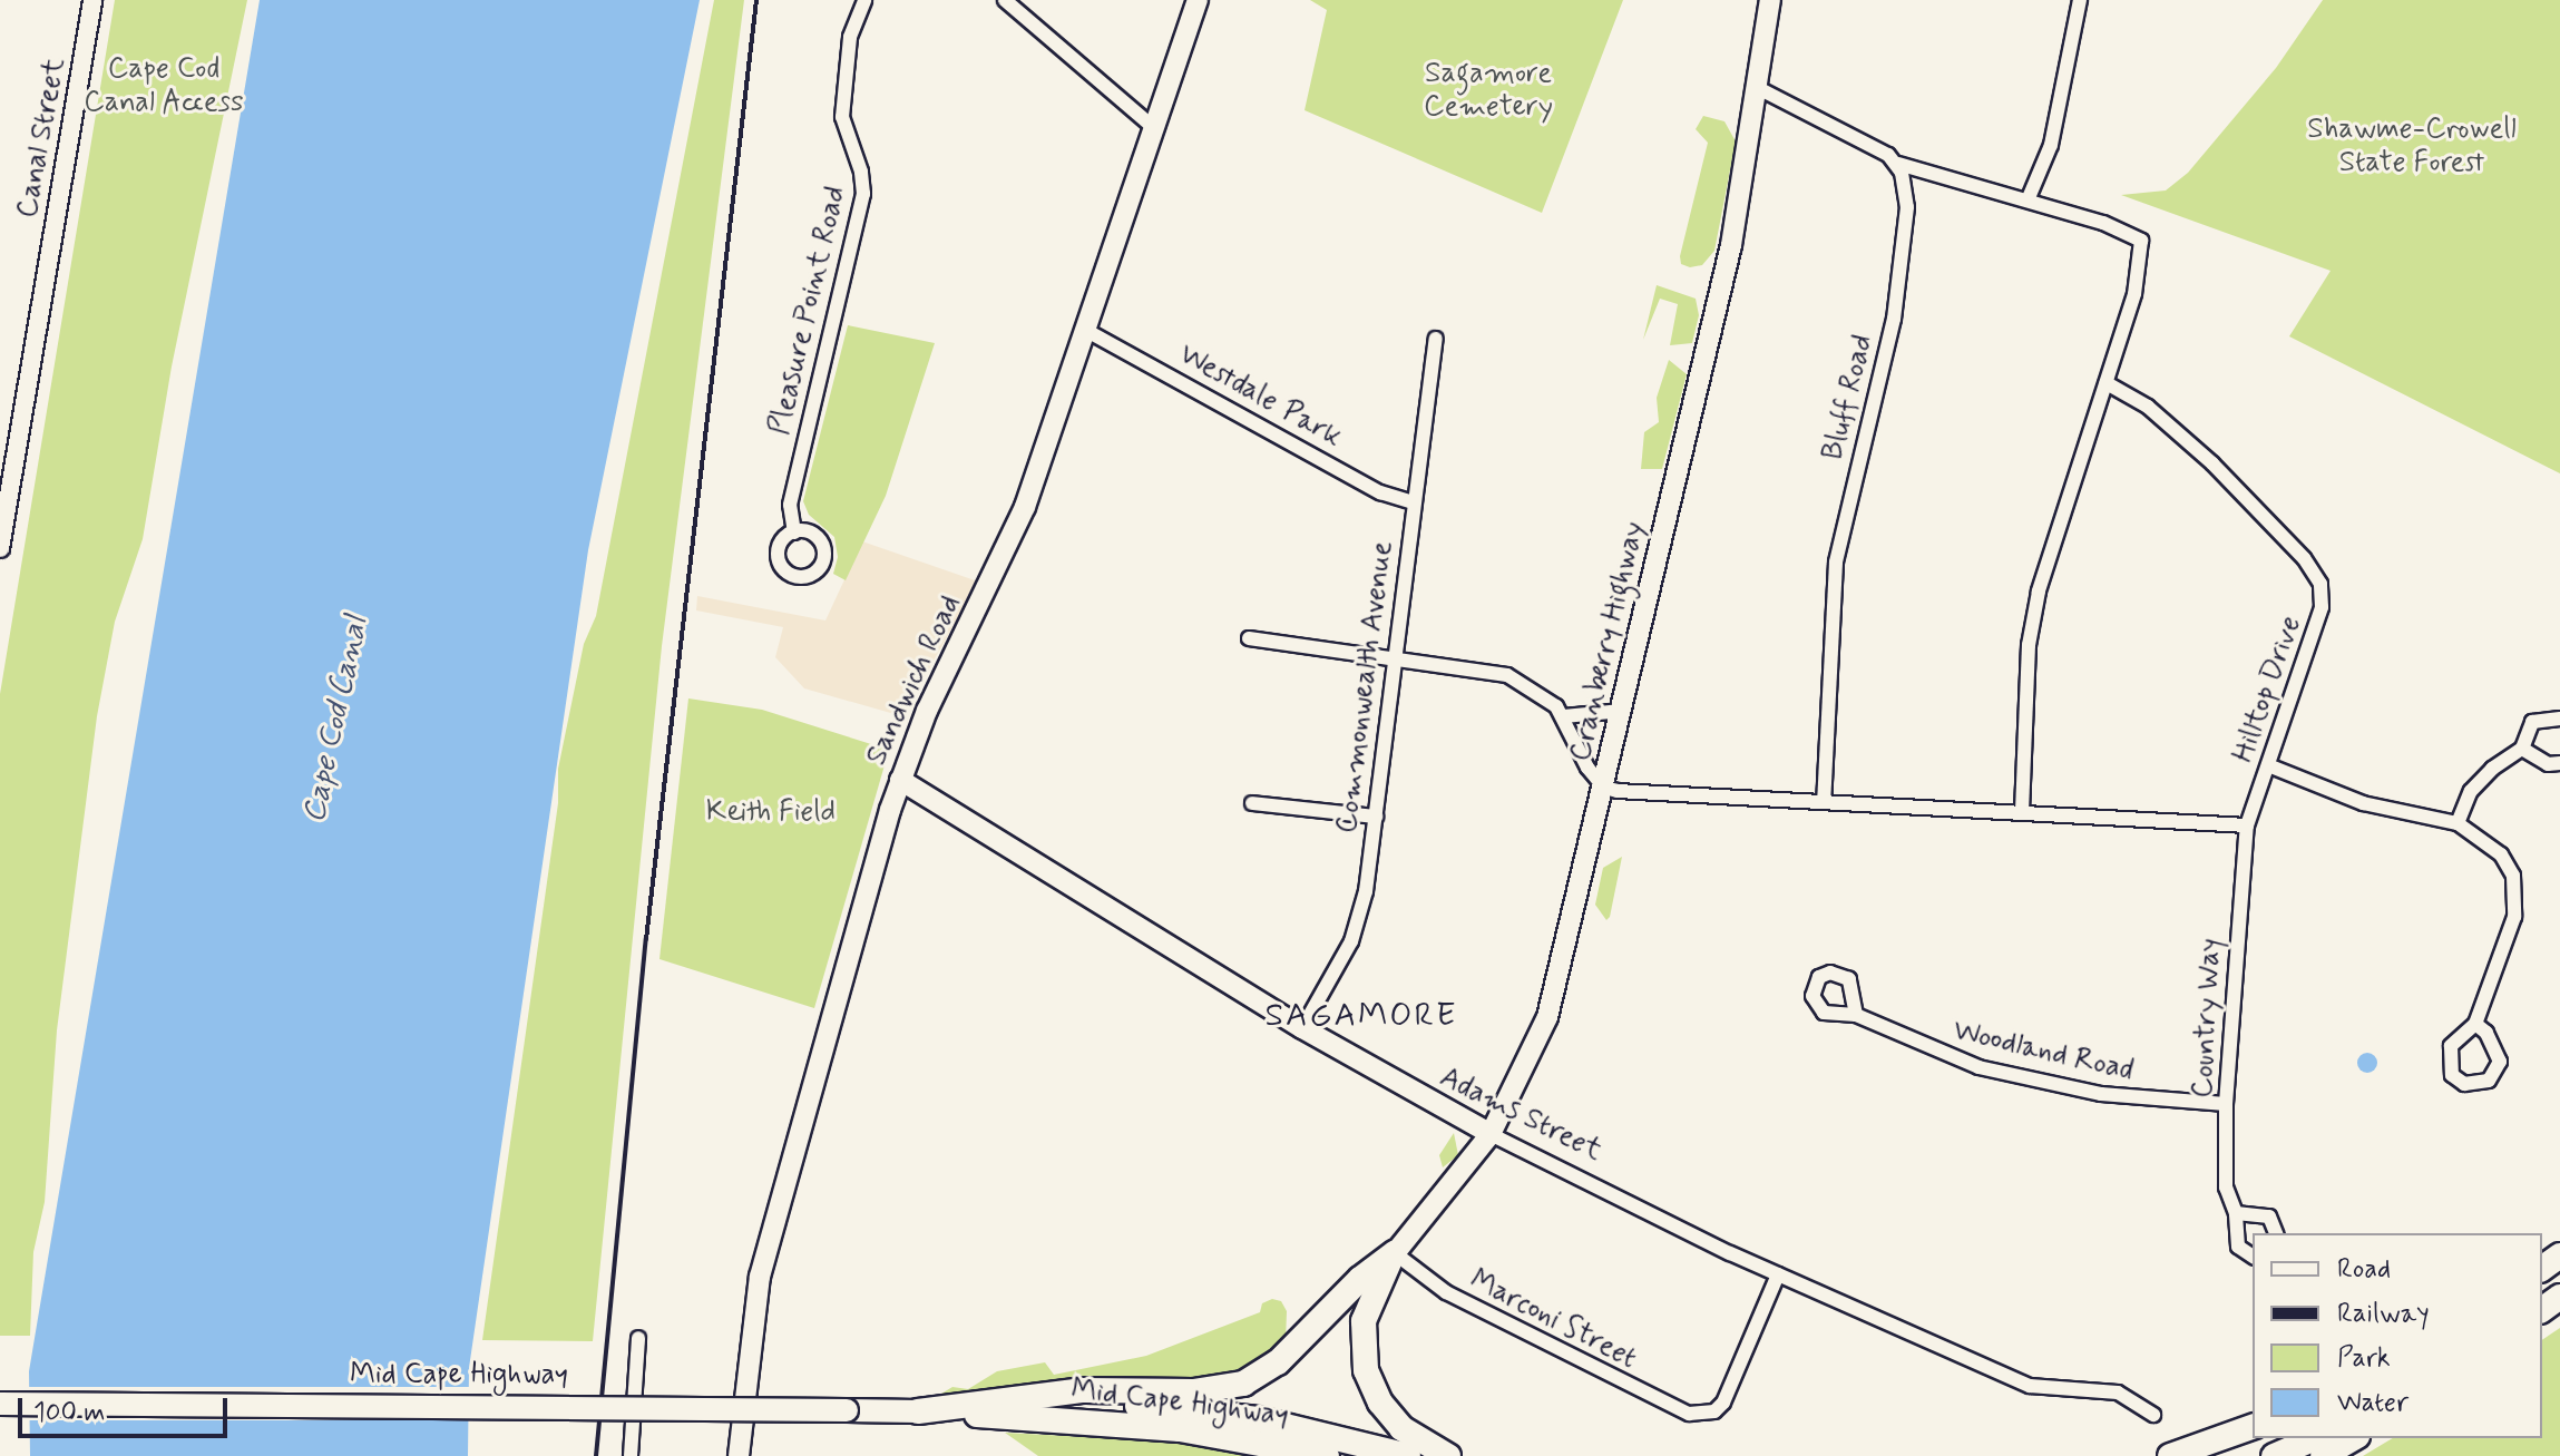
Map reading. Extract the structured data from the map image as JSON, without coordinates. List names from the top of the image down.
{
  "streets": {
    "highway": ["Mid Cape Highway"],
    "main road": ["Cranberry Highway", "Sandwich Road", "Adams Street"],
    "street": [
      "Canal Street",
      "Pleasure Point Road",
      "Westdale Park",
      "Bluff Road",
      "Commonwealth Avenue",
      "Hilltop Drive",
      "Country Way",
      "Woodland Road",
      "Marconi Street"
    ]
  },
  "crossings": [
    ["Westdale Park", "Sandwich Road"],
    ["Westdale Park", "Commonwealth Avenue"],
    ["Cranberry Highway", "Adams Street"],
    ["Cranberry Highway", "Marconi Street"],
    ["Sandwich Road", "Adams Street"],
    ["Commonwealth Avenue", "Adams Street"],
    ["Hilltop Drive", "Country Way"],
    ["Country Way", "Woodland Road"],
    ["Adams Street", "Marconi Street"]
  ],
  "districts": ["SAGAMORE"],
  "water": ["Cape Cod Canal"],
  "parks": [
    "Cape Cod Canal Access",
    "Sagamore Cemetery",
    "Shawme-Crowell State Forest",
    "Keith Field"
  ],
  "legend": [
    "Road",
    "Railway",
    "Park",
    "Water"
  ],
  "scale_bar": "100 m"
}
